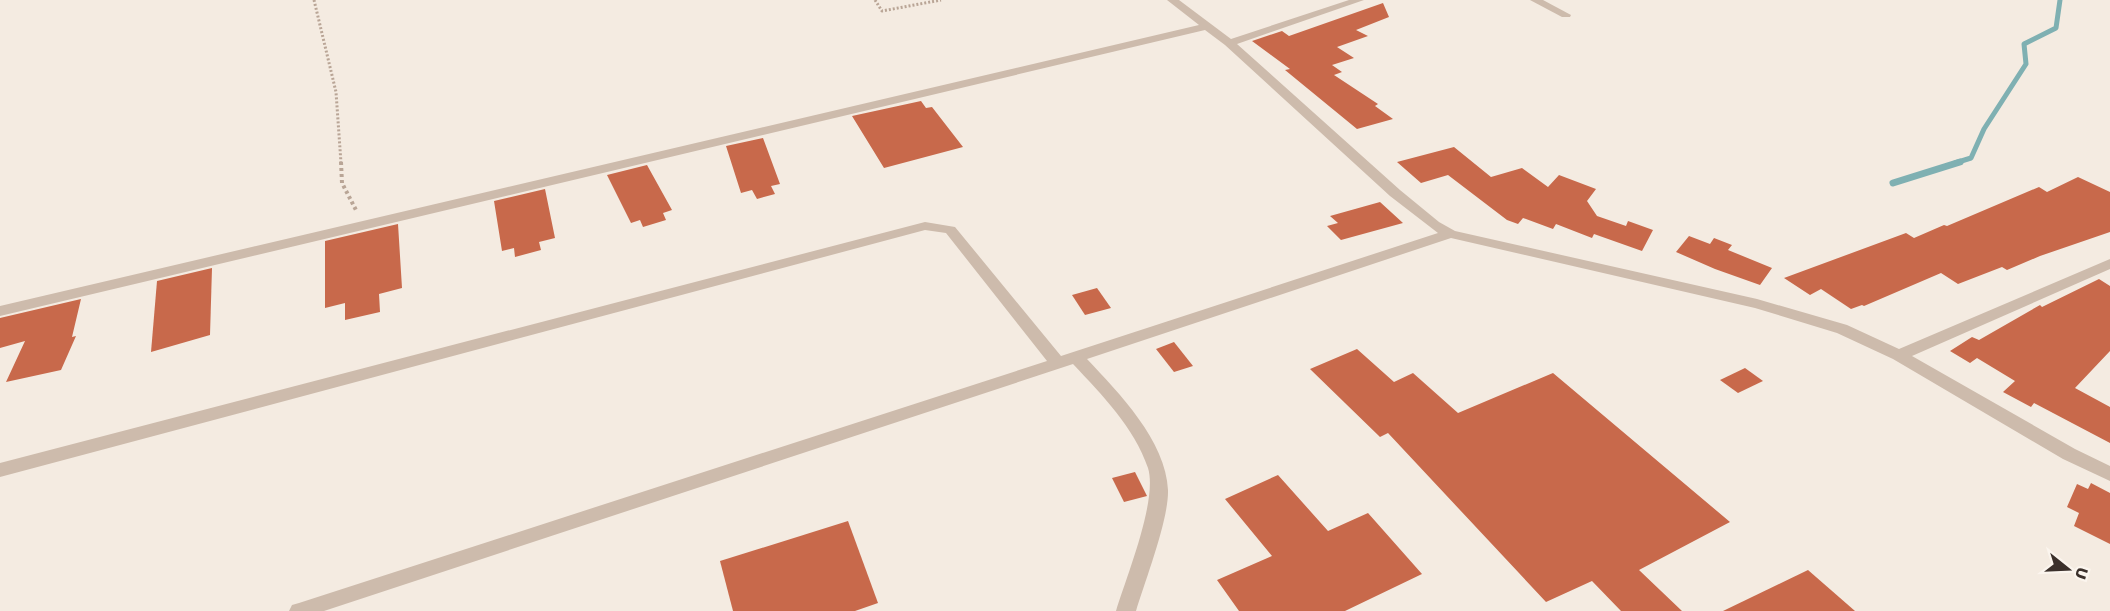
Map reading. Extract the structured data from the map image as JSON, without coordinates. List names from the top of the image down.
{
  "north": "right"
}
